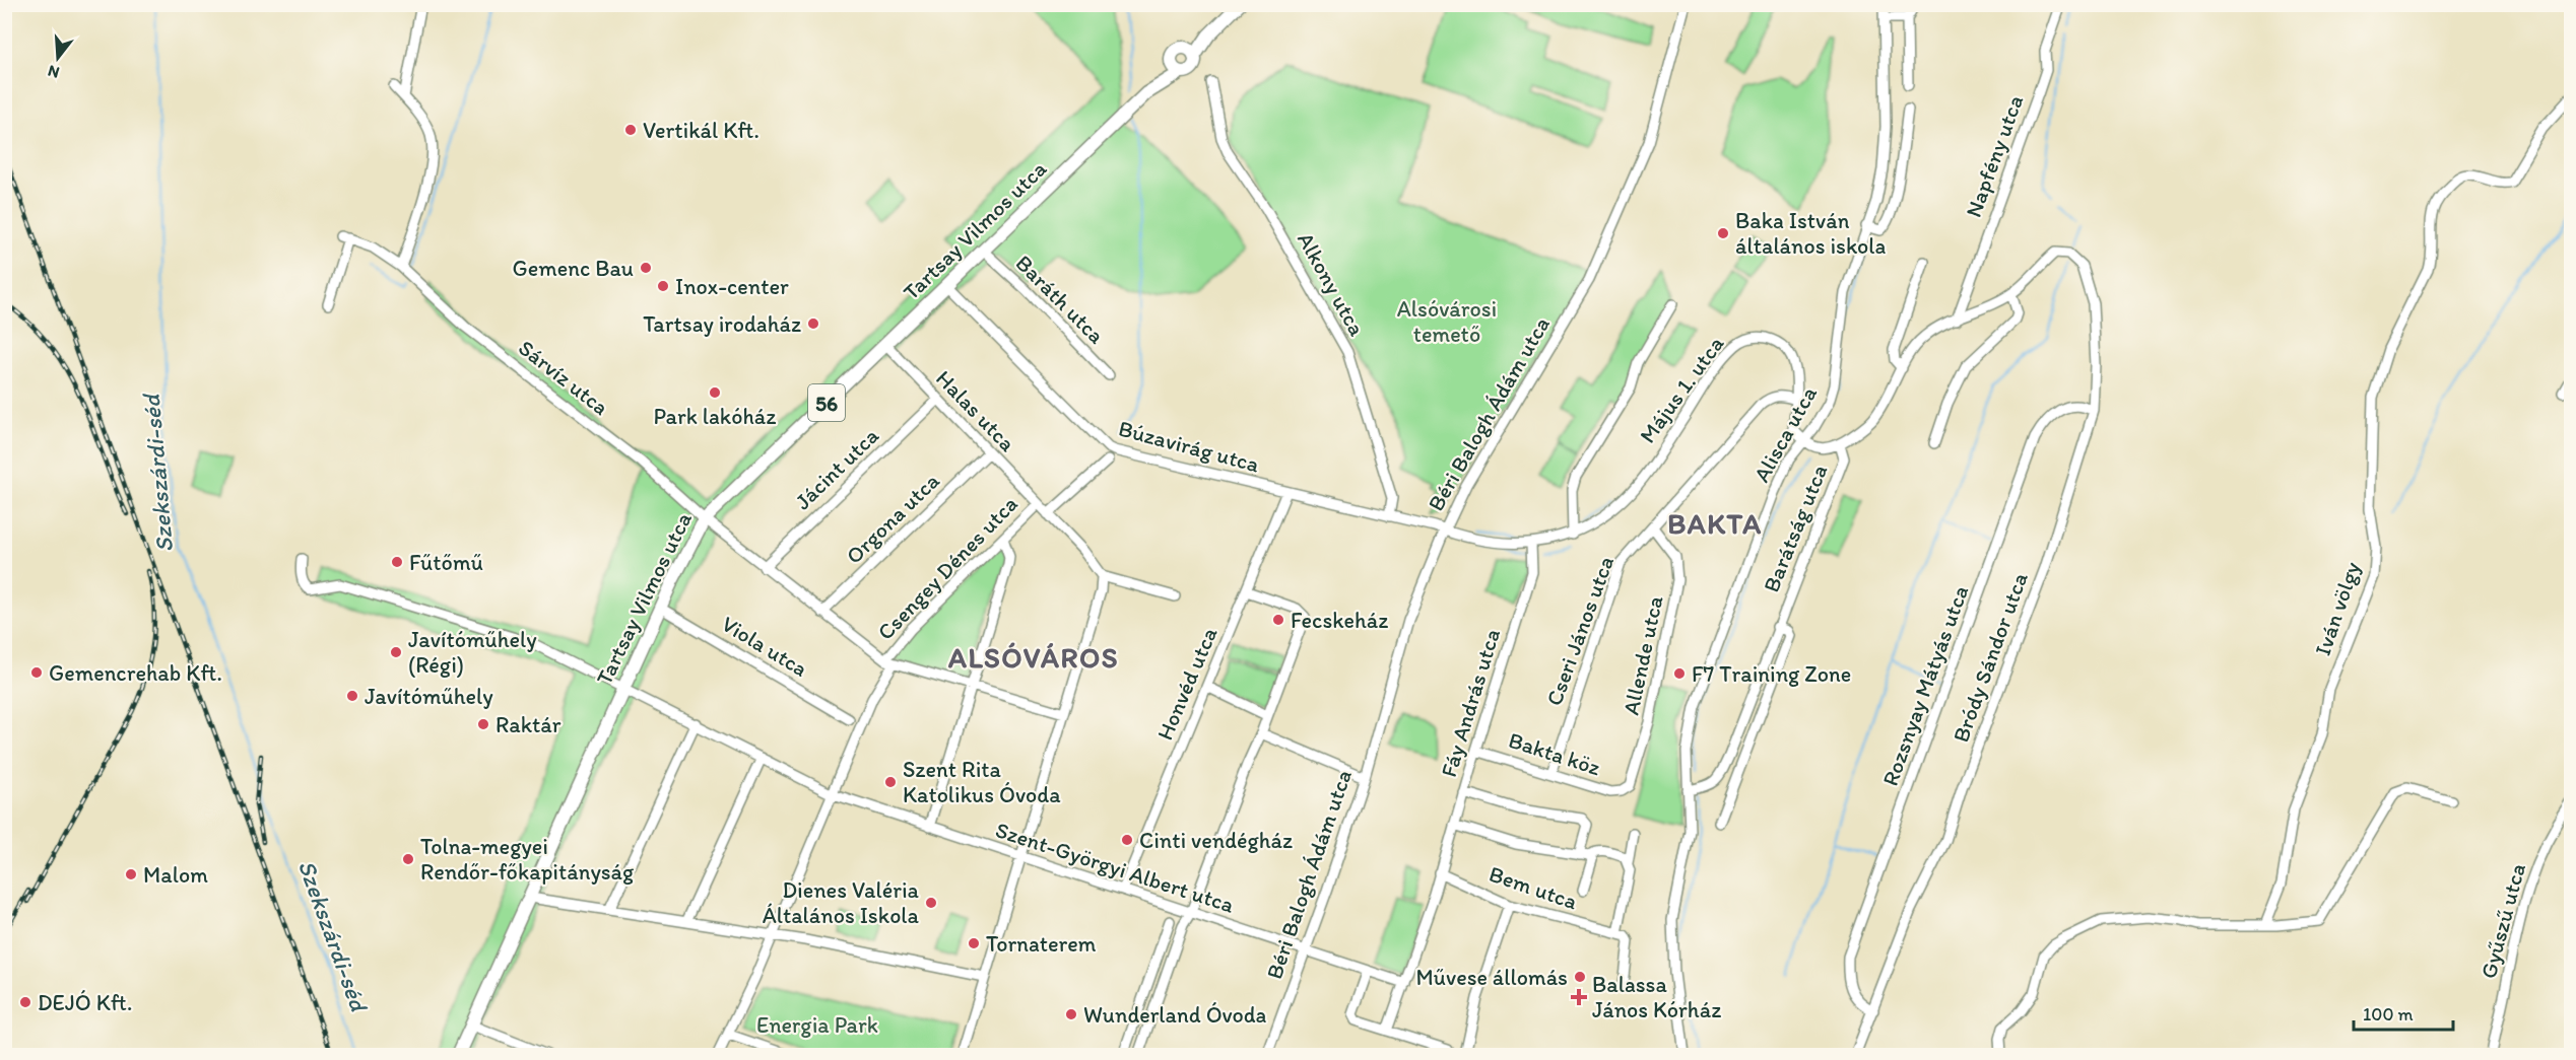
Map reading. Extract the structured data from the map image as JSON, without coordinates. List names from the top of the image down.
{
  "streets": {
    "main road": ["Tartsay Vilmos utca", "56"],
    "street": [
      "Napfény utca",
      "Alkony utca",
      "Baráth utca",
      "Sárvíz utca",
      "Május 1. utca",
      "Halas utca",
      "Béri Balogh Ádám utca",
      "Alisca utca",
      "Búzavirág utca",
      "Jácint utca",
      "Orgona utca",
      "Barátság utca",
      "Csengey Dénes utca",
      "Iván völgy",
      "Cseri János utca",
      "Viola utca",
      "Allende utca",
      "Bródy Sándor utca",
      "Honvéd utca",
      "Rozsnyay Mátyás utca",
      "Fáy András utca",
      "Bakta köz",
      "Szent-Györgyi Albert utca",
      "Bem utca",
      "Gyűszű utca"
    ]
  },
  "crossings": [
    ["Napfény utca", "Barátság utca"],
    ["Tartsay Vilmos utca", "Baráth utca"],
    ["Tartsay Vilmos utca", "Sárvíz utca"],
    ["Tartsay Vilmos utca", "56"],
    ["Tartsay Vilmos utca", "Halas utca"],
    ["Tartsay Vilmos utca", "Búzavirág utca"],
    ["Tartsay Vilmos utca", "Viola utca"],
    ["Tartsay Vilmos utca", "Szent-Györgyi Albert utca"],
    ["Alkony utca", "Búzavirág utca"],
    ["Sárvíz utca", "Jácint utca"],
    ["Sárvíz utca", "Orgona utca"],
    ["Sárvíz utca", "Csengey Dénes utca"],
    ["Május 1. utca", "Béri Balogh Ádám utca"],
    ["Május 1. utca", "Alisca utca"],
    ["Május 1. utca", "Búzavirág utca"],
    ["Május 1. utca", "Barátság utca"],
    ["Május 1. utca", "Cseri János utca"],
    ["Május 1. utca", "Fáy András utca"],
    ["Halas utca", "Jácint utca"],
    ["Halas utca", "Orgona utca"],
    ["Halas utca", "Csengey Dénes utca"],
    ["Béri Balogh Ádám utca", "Búzavirág utca"],
    ["Béri Balogh Ádám utca", "Szent-Györgyi Albert utca"],
    ["Alisca utca", "Barátság utca"],
    ["Búzavirág utca", "Honvéd utca"],
    ["Barátság utca", "Bródy Sándor utca"],
    ["Csengey Dénes utca", "Szent-Györgyi Albert utca"],
    ["Cseri János utca", "Allende utca"],
    ["Cseri János utca", "Bakta köz"],
    ["Allende utca", "Bakta köz"],
    ["Bródy Sándor utca", "Rozsnyay Mátyás utca"],
    ["Honvéd utca", "Szent-Györgyi Albert utca"],
    ["Fáy András utca", "Bakta köz"],
    ["Fáy András utca", "Szent-Györgyi Albert utca"],
    ["Fáy András utca", "Bem utca"]
  ],
  "districts": ["BAKTA", "ALSÓVÁROS"],
  "water": ["Szekszárdi-séd"],
  "parks": ["Alsóvárosi temető", "Energia Park"],
  "places": {
    "other": [
      "Vertikál Kft.",
      "Baka István általános iskola",
      "Gemenc Bau",
      "Inox-center",
      "Tartsay irodaház",
      "Park lakóház",
      "Fűtőmű",
      "Fecskeház",
      "Javítóműhely (Régi)",
      "Gemencrehab Kft.",
      "F7 Training Zone",
      "Javítóműhely",
      "Raktár",
      "Szent Rita Katolikus Óvoda",
      "Cinti vendégház",
      "Tolna-megyei Rendőr-főkapitányság",
      "Malom",
      "Dienes Valéria Általános Iskola",
      "Tornaterem",
      "Művese állomás",
      "DEJÓ Kft.",
      "Wunderland Óvoda"
    ],
    "health": ["Balassa János Kórház"]
  },
  "scale_bar": "100 m",
  "north": "bottom"
}
